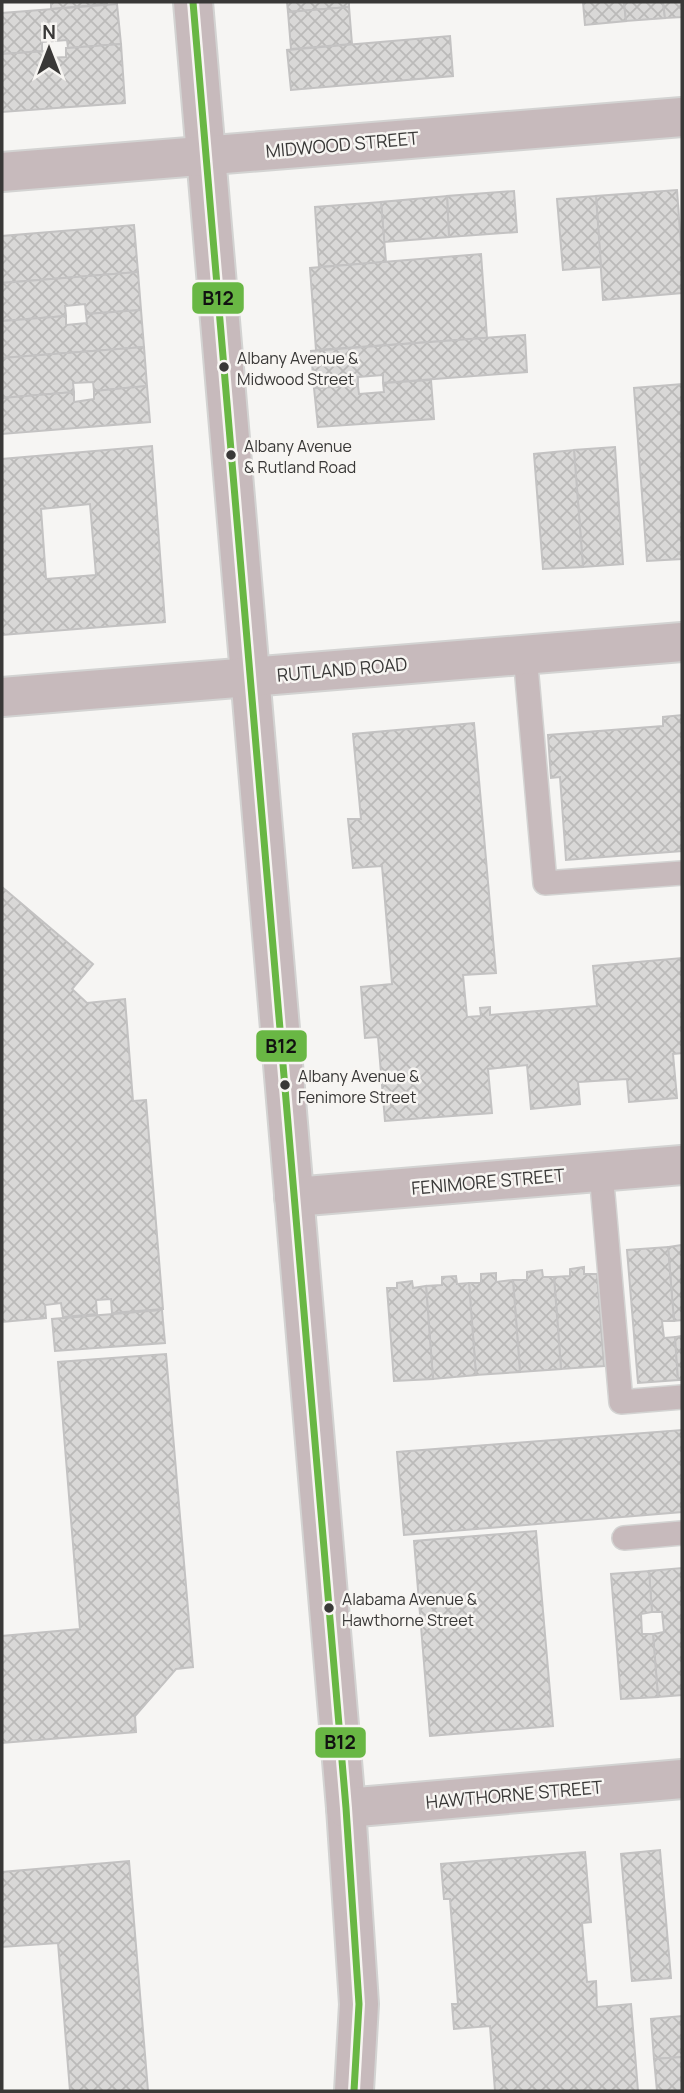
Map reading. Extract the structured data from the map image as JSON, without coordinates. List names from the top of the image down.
{
  "streets": {
    "street": [
      "MIDWOOD STREET",
      "RUTLAND ROAD",
      "FENIMORE STREET",
      "HAWTHORNE STREET"
    ]
  },
  "places": [
    "Albany Avenue & Midwood Street",
    "Albany Avenue & Rutland Road",
    "Albany Avenue & Fenimore Street",
    "Alabama Avenue & Hawthorne Street"
  ],
  "lines": ["transit line B12"],
  "north": "top"
}
